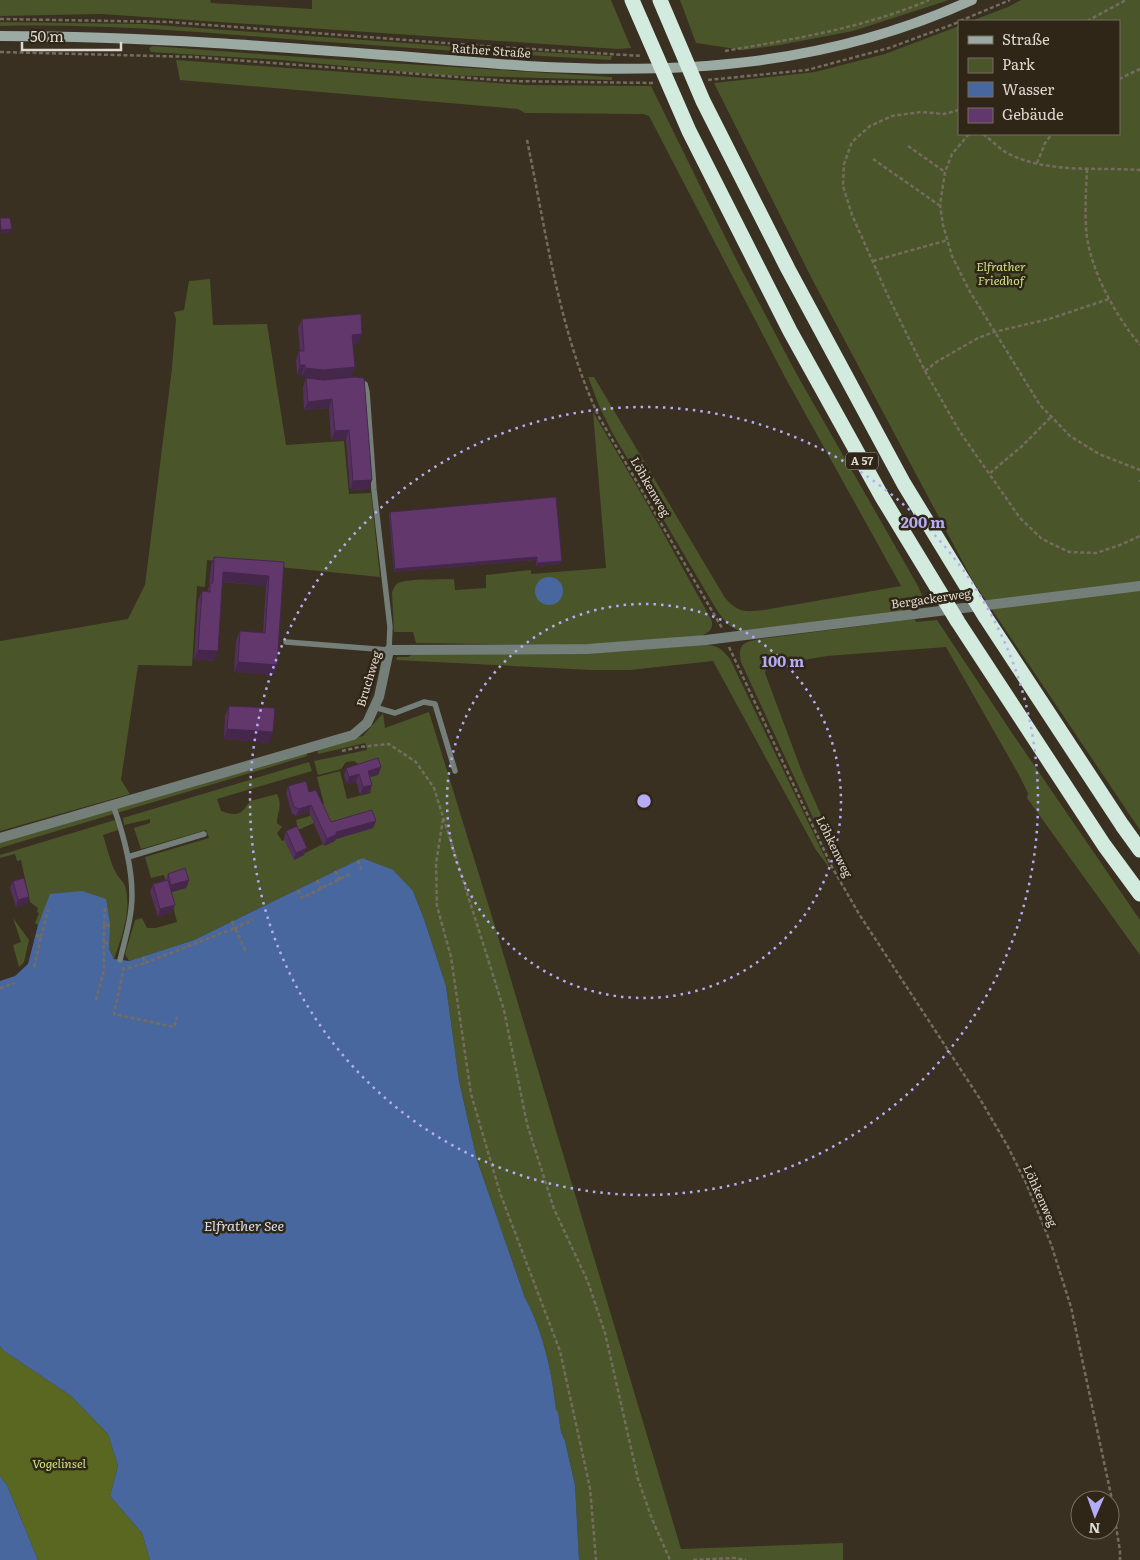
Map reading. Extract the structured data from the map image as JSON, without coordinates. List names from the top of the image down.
{
  "streets": {
    "highway": ["A 57"],
    "main road": ["Rather Straße"],
    "street": ["Bergackerweg", "Bruchweg"],
    "path": ["Löhkenweg"]
  },
  "crossings": [
    ["Löhkenweg", "Bergackerweg"],
    ["Löhkenweg", "Bruchweg"],
    ["Bergackerweg", "Bruchweg"]
  ],
  "water": ["Elfrather See"],
  "parks": ["Elfrather Friedhof", "Vogelinsel"],
  "legend": [
    "Straße",
    "Park",
    "Wasser",
    "Gebäude"
  ],
  "scale_bar": "50 m",
  "north": "bottom",
  "rings": ["200 m", "100 m"]
}
